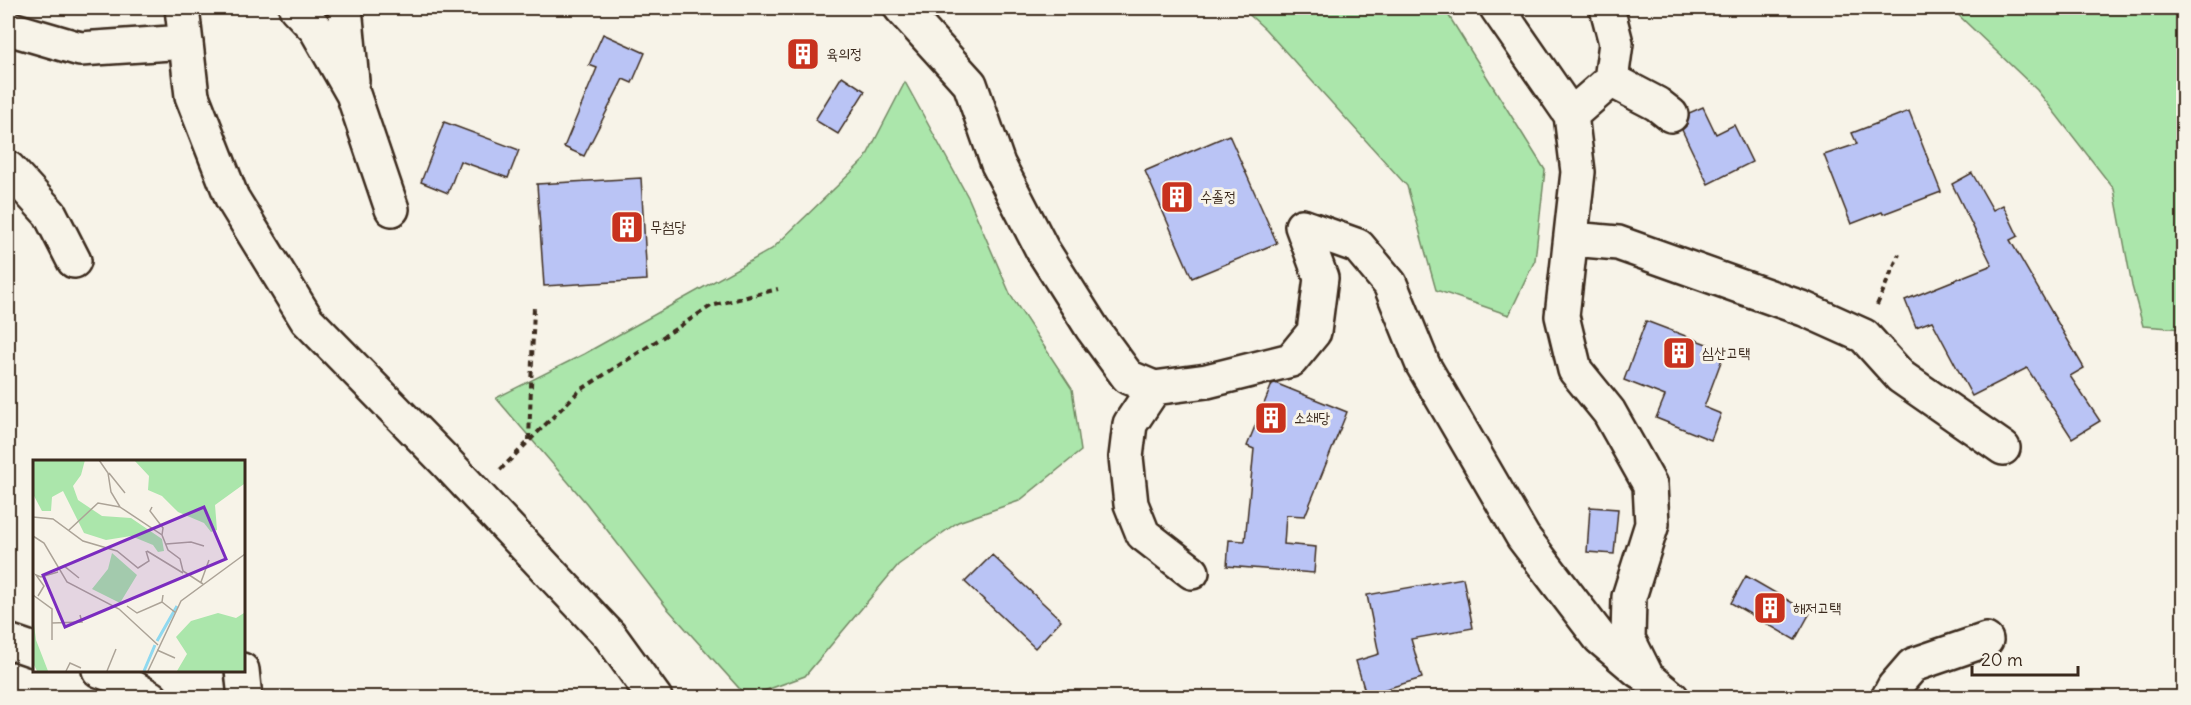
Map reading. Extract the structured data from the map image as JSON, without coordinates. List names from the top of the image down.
{
  "places": {
    "building": [
      "육의정",
      "수졸정",
      "무첨당",
      "심산고택",
      "소쇄당",
      "해저고택"
    ]
  },
  "scale_bar": "20 m"
}
